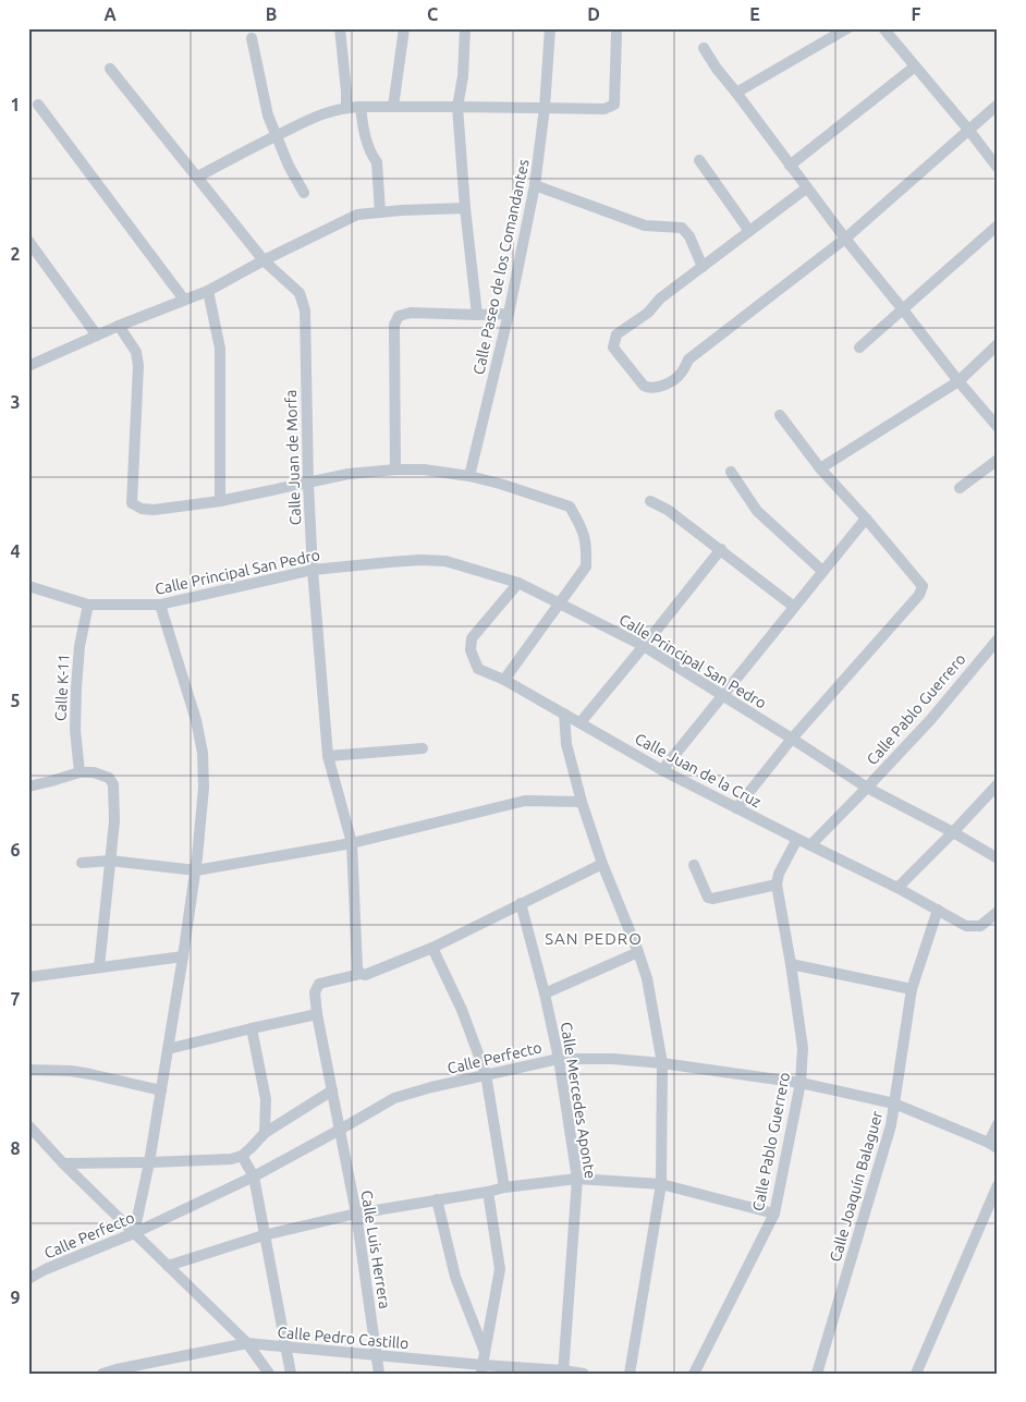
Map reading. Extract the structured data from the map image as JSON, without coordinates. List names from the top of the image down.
{
  "streets": {
    "street": [
      "Calle Paseo de los Comandantes",
      "Calle Juan de Morfa",
      "Calle Principal San Pedro",
      "Calle K-11",
      "Calle Pablo Guerrero",
      "Calle Juan de la Cruz",
      "Calle Perfecto",
      "Calle Mercedes Aponte",
      "Calle Joaquín Balaguer",
      "Calle Luis Herrera",
      "Calle Pedro Castillo"
    ]
  },
  "crossings": [
    ["Calle Juan de Morfa", "Calle Principal San Pedro"],
    ["Calle Juan de Morfa", "Calle Luis Herrera"],
    ["Calle Principal San Pedro", "Calle K-11"],
    ["Calle Principal San Pedro", "Calle Pablo Guerrero"],
    ["Calle Principal San Pedro", "Calle Juan de la Cruz"],
    ["Calle Pablo Guerrero", "Calle Juan de la Cruz"],
    ["Calle Pablo Guerrero", "Calle Perfecto"],
    ["Calle Juan de la Cruz", "Calle Joaquín Balaguer"],
    ["Calle Perfecto", "Calle Mercedes Aponte"],
    ["Calle Perfecto", "Calle Joaquín Balaguer"],
    ["Calle Perfecto", "Calle Luis Herrera"],
    ["Calle Mercedes Aponte", "Calle Pedro Castillo"],
    ["Calle Luis Herrera", "Calle Pedro Castillo"]
  ],
  "districts": ["SAN PEDRO"],
  "grid": {
    "columns": [
      "A",
      "B",
      "C",
      "D",
      "E",
      "F"
    ],
    "rows": [
      "1",
      "2",
      "3",
      "4",
      "5",
      "6",
      "7",
      "8",
      "9"
    ]
  }
}
